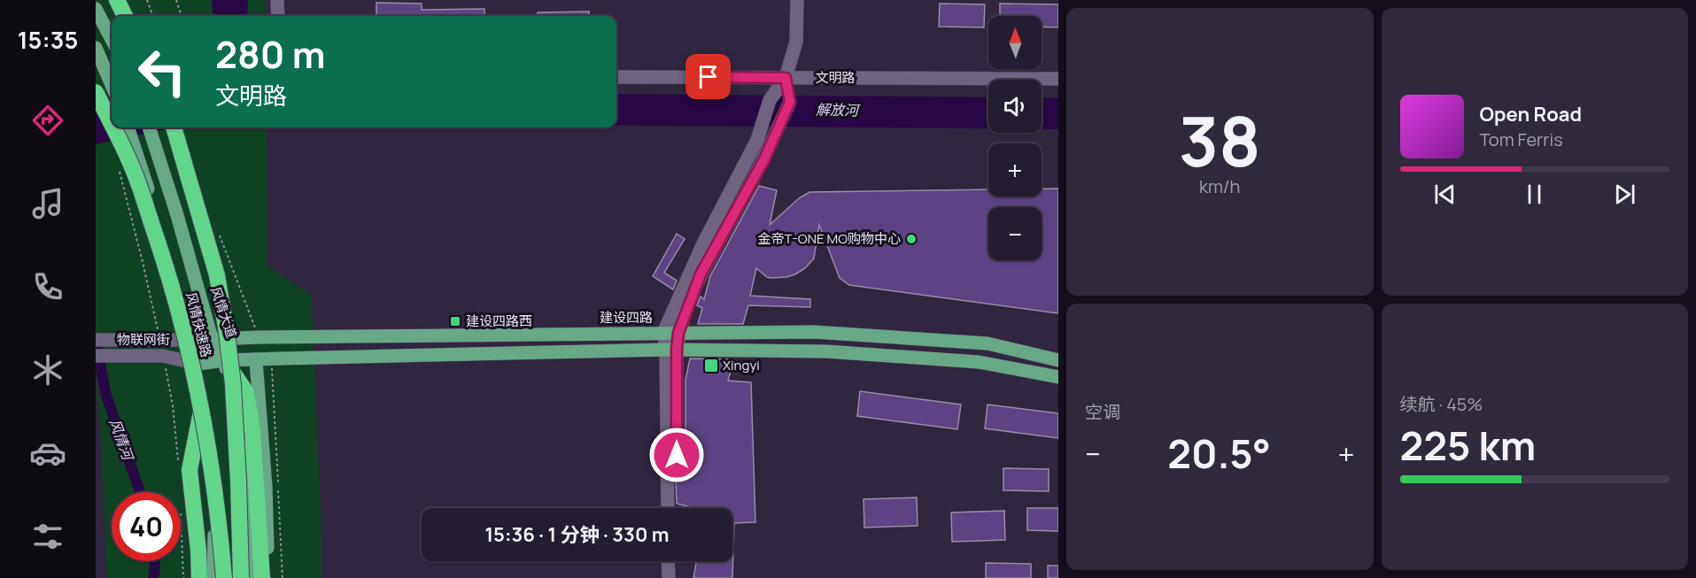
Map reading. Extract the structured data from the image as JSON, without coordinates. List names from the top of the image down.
{
  "streets": {
    "highway": ["风情快速路"],
    "main road": ["风情大道", "建设四路"],
    "street": ["文明路", "物联网街"]
  },
  "crossings": [
    ["风情大道", "建设四路"],
    ["建设四路", "物联网街"]
  ],
  "water": ["解放河", "风情河"],
  "places": {
    "other": ["金帝T-ONE MO购物中心"],
    "transit": ["建设四路西", "Xingyi"]
  },
  "north": "top",
  "page": {
    "tabs": "15:35",
    "tile": [
      ["38", "km/h"],
      "空调",
      ["续航 · 45%", "225 km"]
    ],
    "map_buttons": ["+", "−"],
    "turn": ["280 m", "文明路"],
    "song": ["Open Road", "Tom Ferris"],
    "heat": ["−", "20.5°", "+"],
    "limit": "40",
    "trip": "15:36 · 1 分钟 · 330 m"
  }
}
